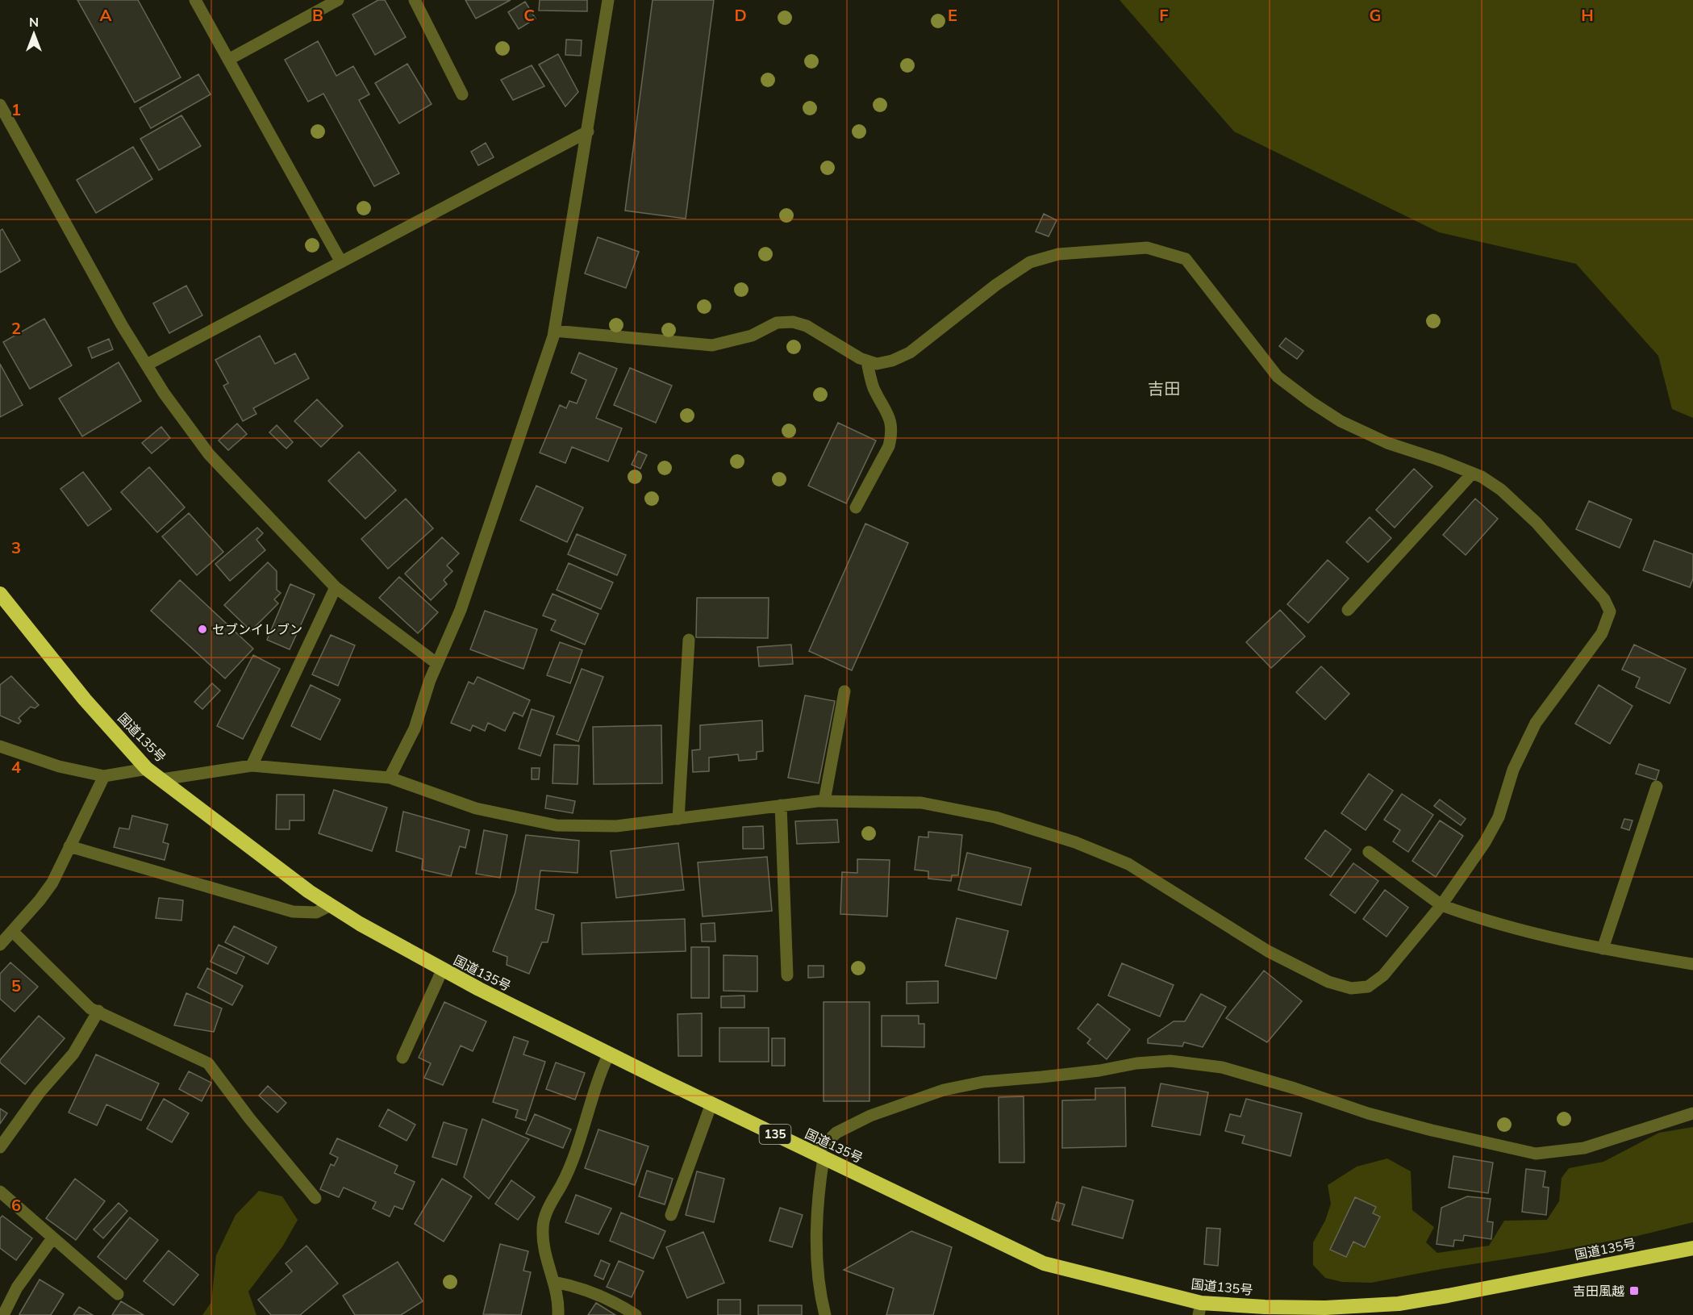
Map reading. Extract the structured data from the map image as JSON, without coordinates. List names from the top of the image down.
{
  "streets": {
    "highway": ["国道135号", "135"]
  },
  "districts": ["吉田"],
  "places": {
    "other": ["セブンイレブン"],
    "transit": ["吉田風越"]
  },
  "north": "top",
  "grid": {
    "columns": [
      "A",
      "B",
      "C",
      "D",
      "E",
      "F",
      "G",
      "H"
    ],
    "rows": [
      "1",
      "2",
      "3",
      "4",
      "5",
      "6"
    ]
  }
}
